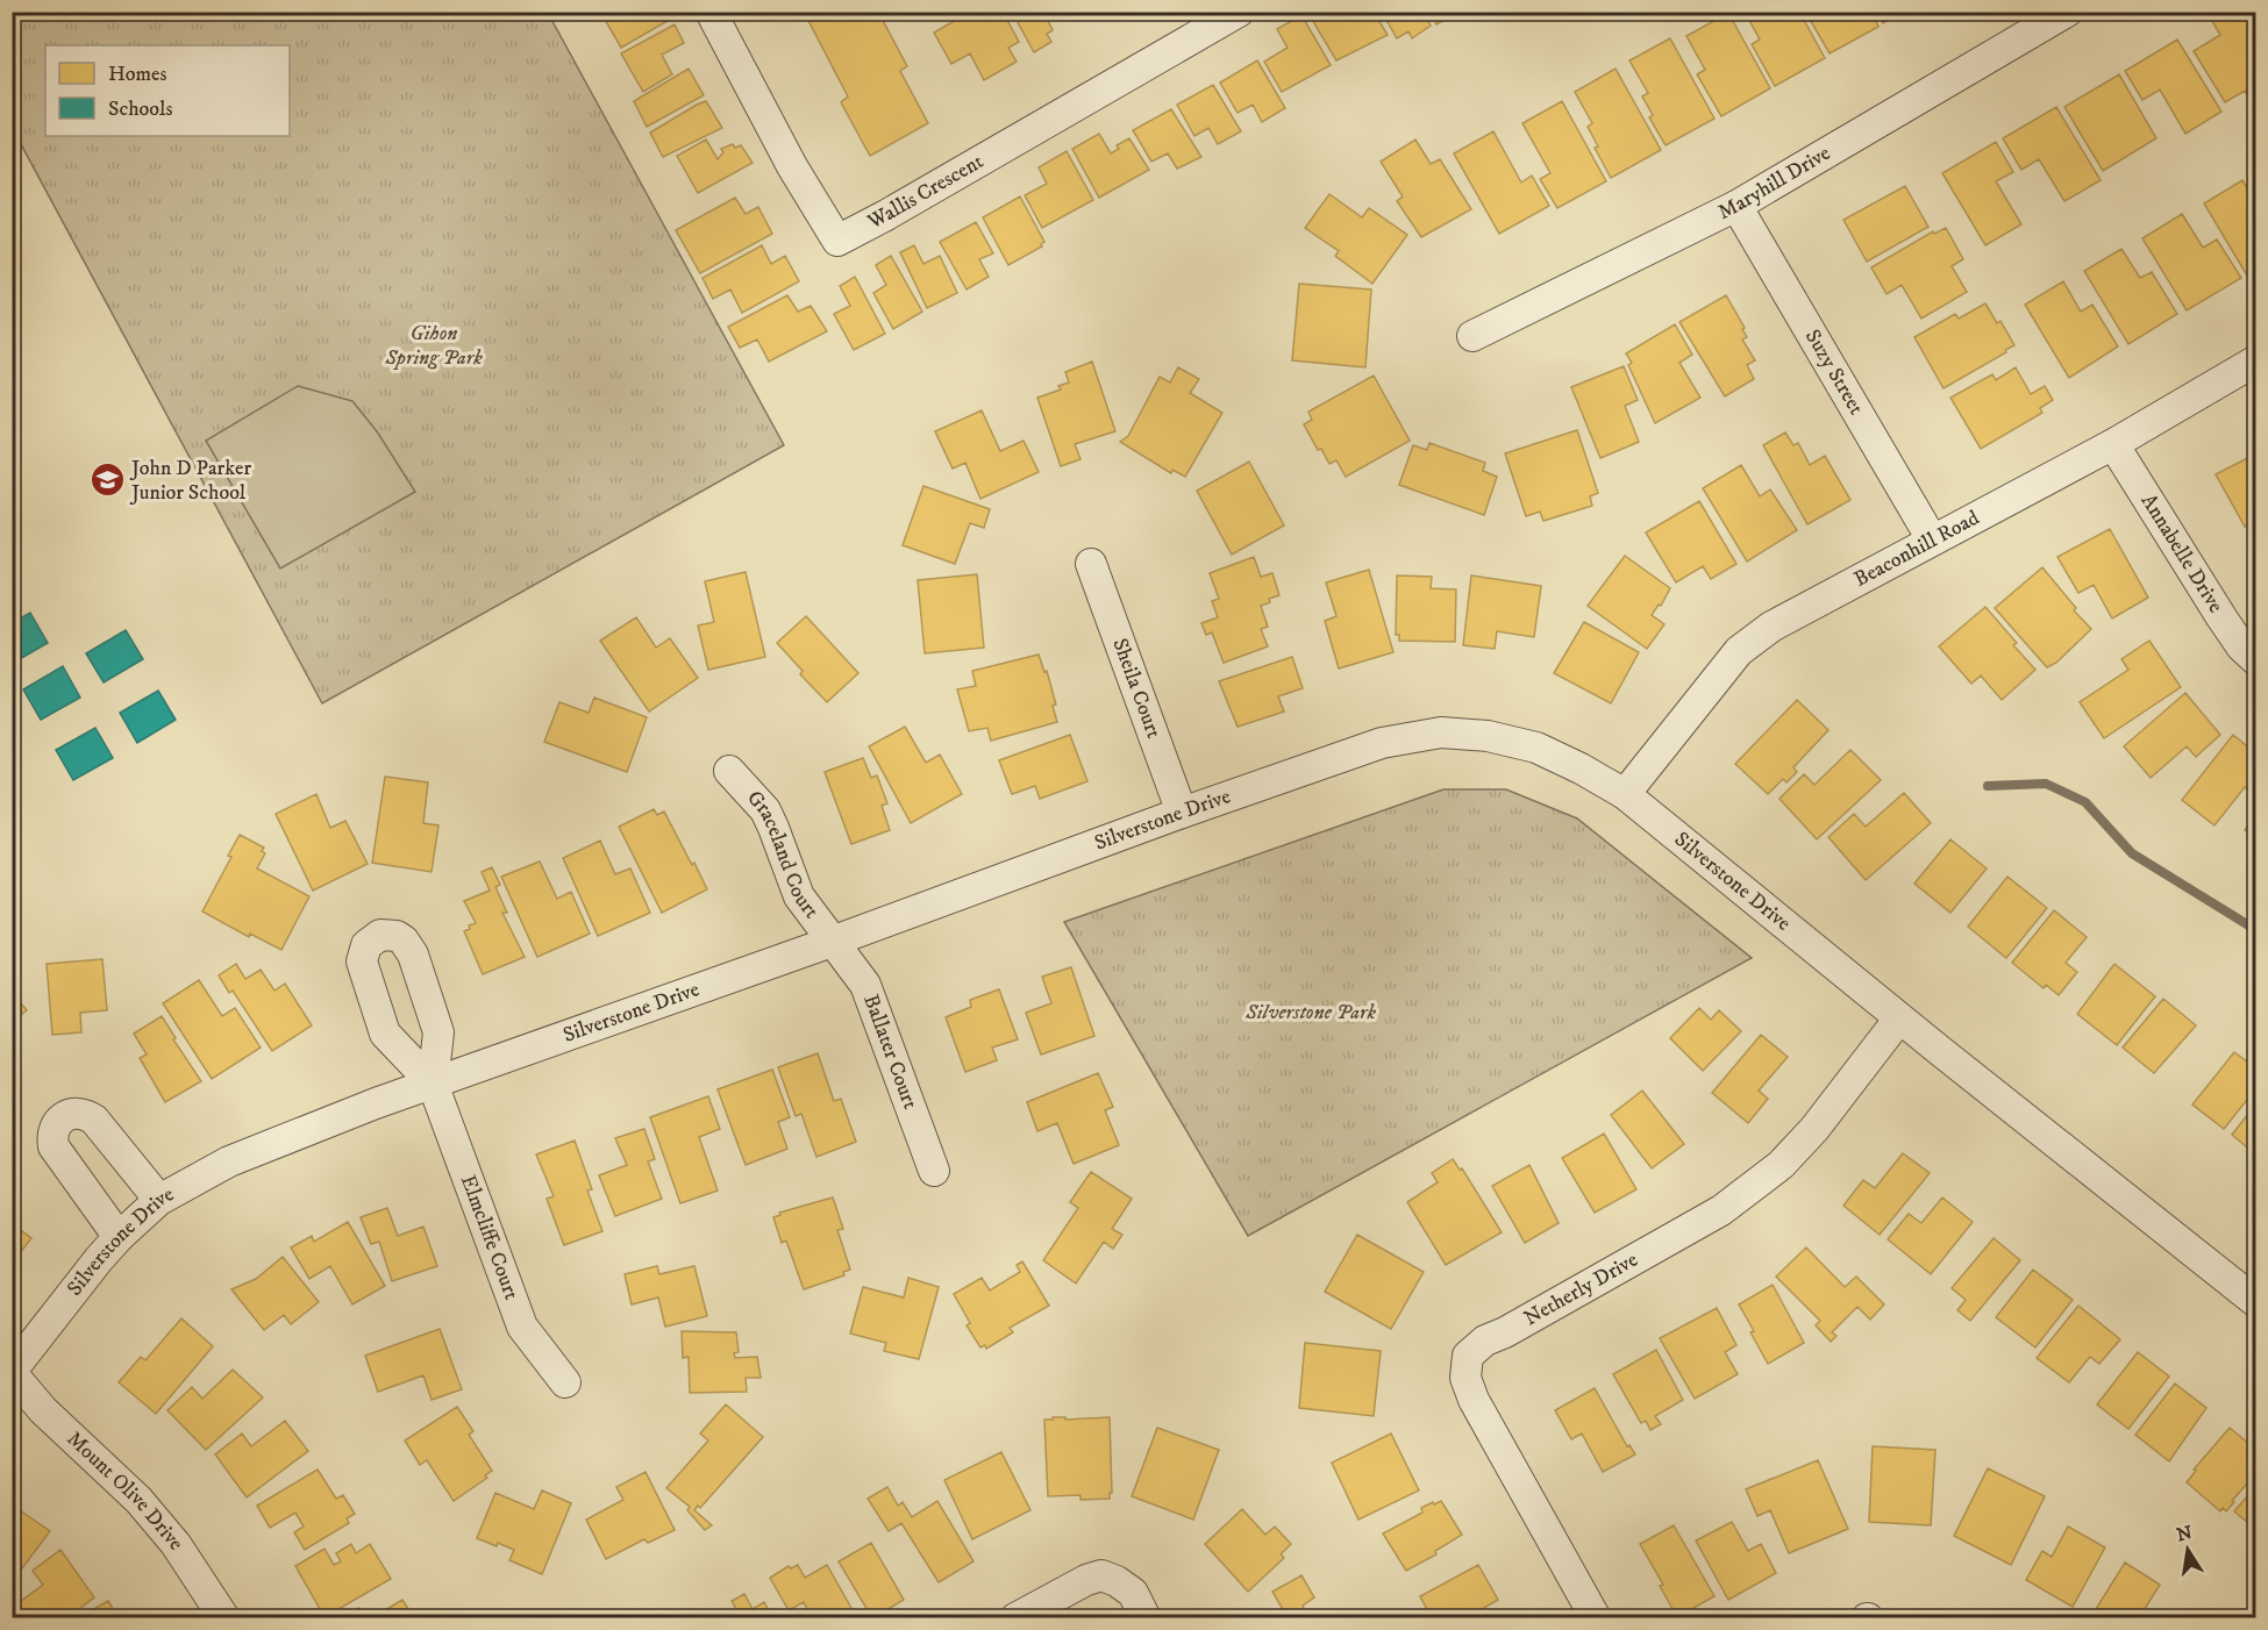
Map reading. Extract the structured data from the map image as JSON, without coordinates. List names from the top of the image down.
{
  "streets": {
    "street": [
      "Maryhill Drive",
      "Wallis Crescent",
      "Suzy Street",
      "Beaconhill Road",
      "Annabelle Drive",
      "Sheila Court",
      "Silverstone Drive",
      "Graceland Court",
      "Ballater Court",
      "Elmcliffe Court",
      "Netherly Drive",
      "Mount Olive Drive"
    ]
  },
  "crossings": [
    ["Maryhill Drive", "Suzy Street"],
    ["Suzy Street", "Beaconhill Road"],
    ["Beaconhill Road", "Annabelle Drive"],
    ["Beaconhill Road", "Silverstone Drive"],
    ["Sheila Court", "Silverstone Drive"],
    ["Silverstone Drive", "Graceland Court"],
    ["Silverstone Drive", "Ballater Court"],
    ["Silverstone Drive", "Elmcliffe Court"],
    ["Silverstone Drive", "Netherly Drive"],
    ["Silverstone Drive", "Mount Olive Drive"],
    ["Graceland Court", "Ballater Court"]
  ],
  "parks": ["Gihon Spring Park", "Silverstone Park"],
  "places": {
    "school or university": ["John D Parker Junior School"]
  },
  "legend": ["Homes", "Schools"],
  "north": "top"
}
